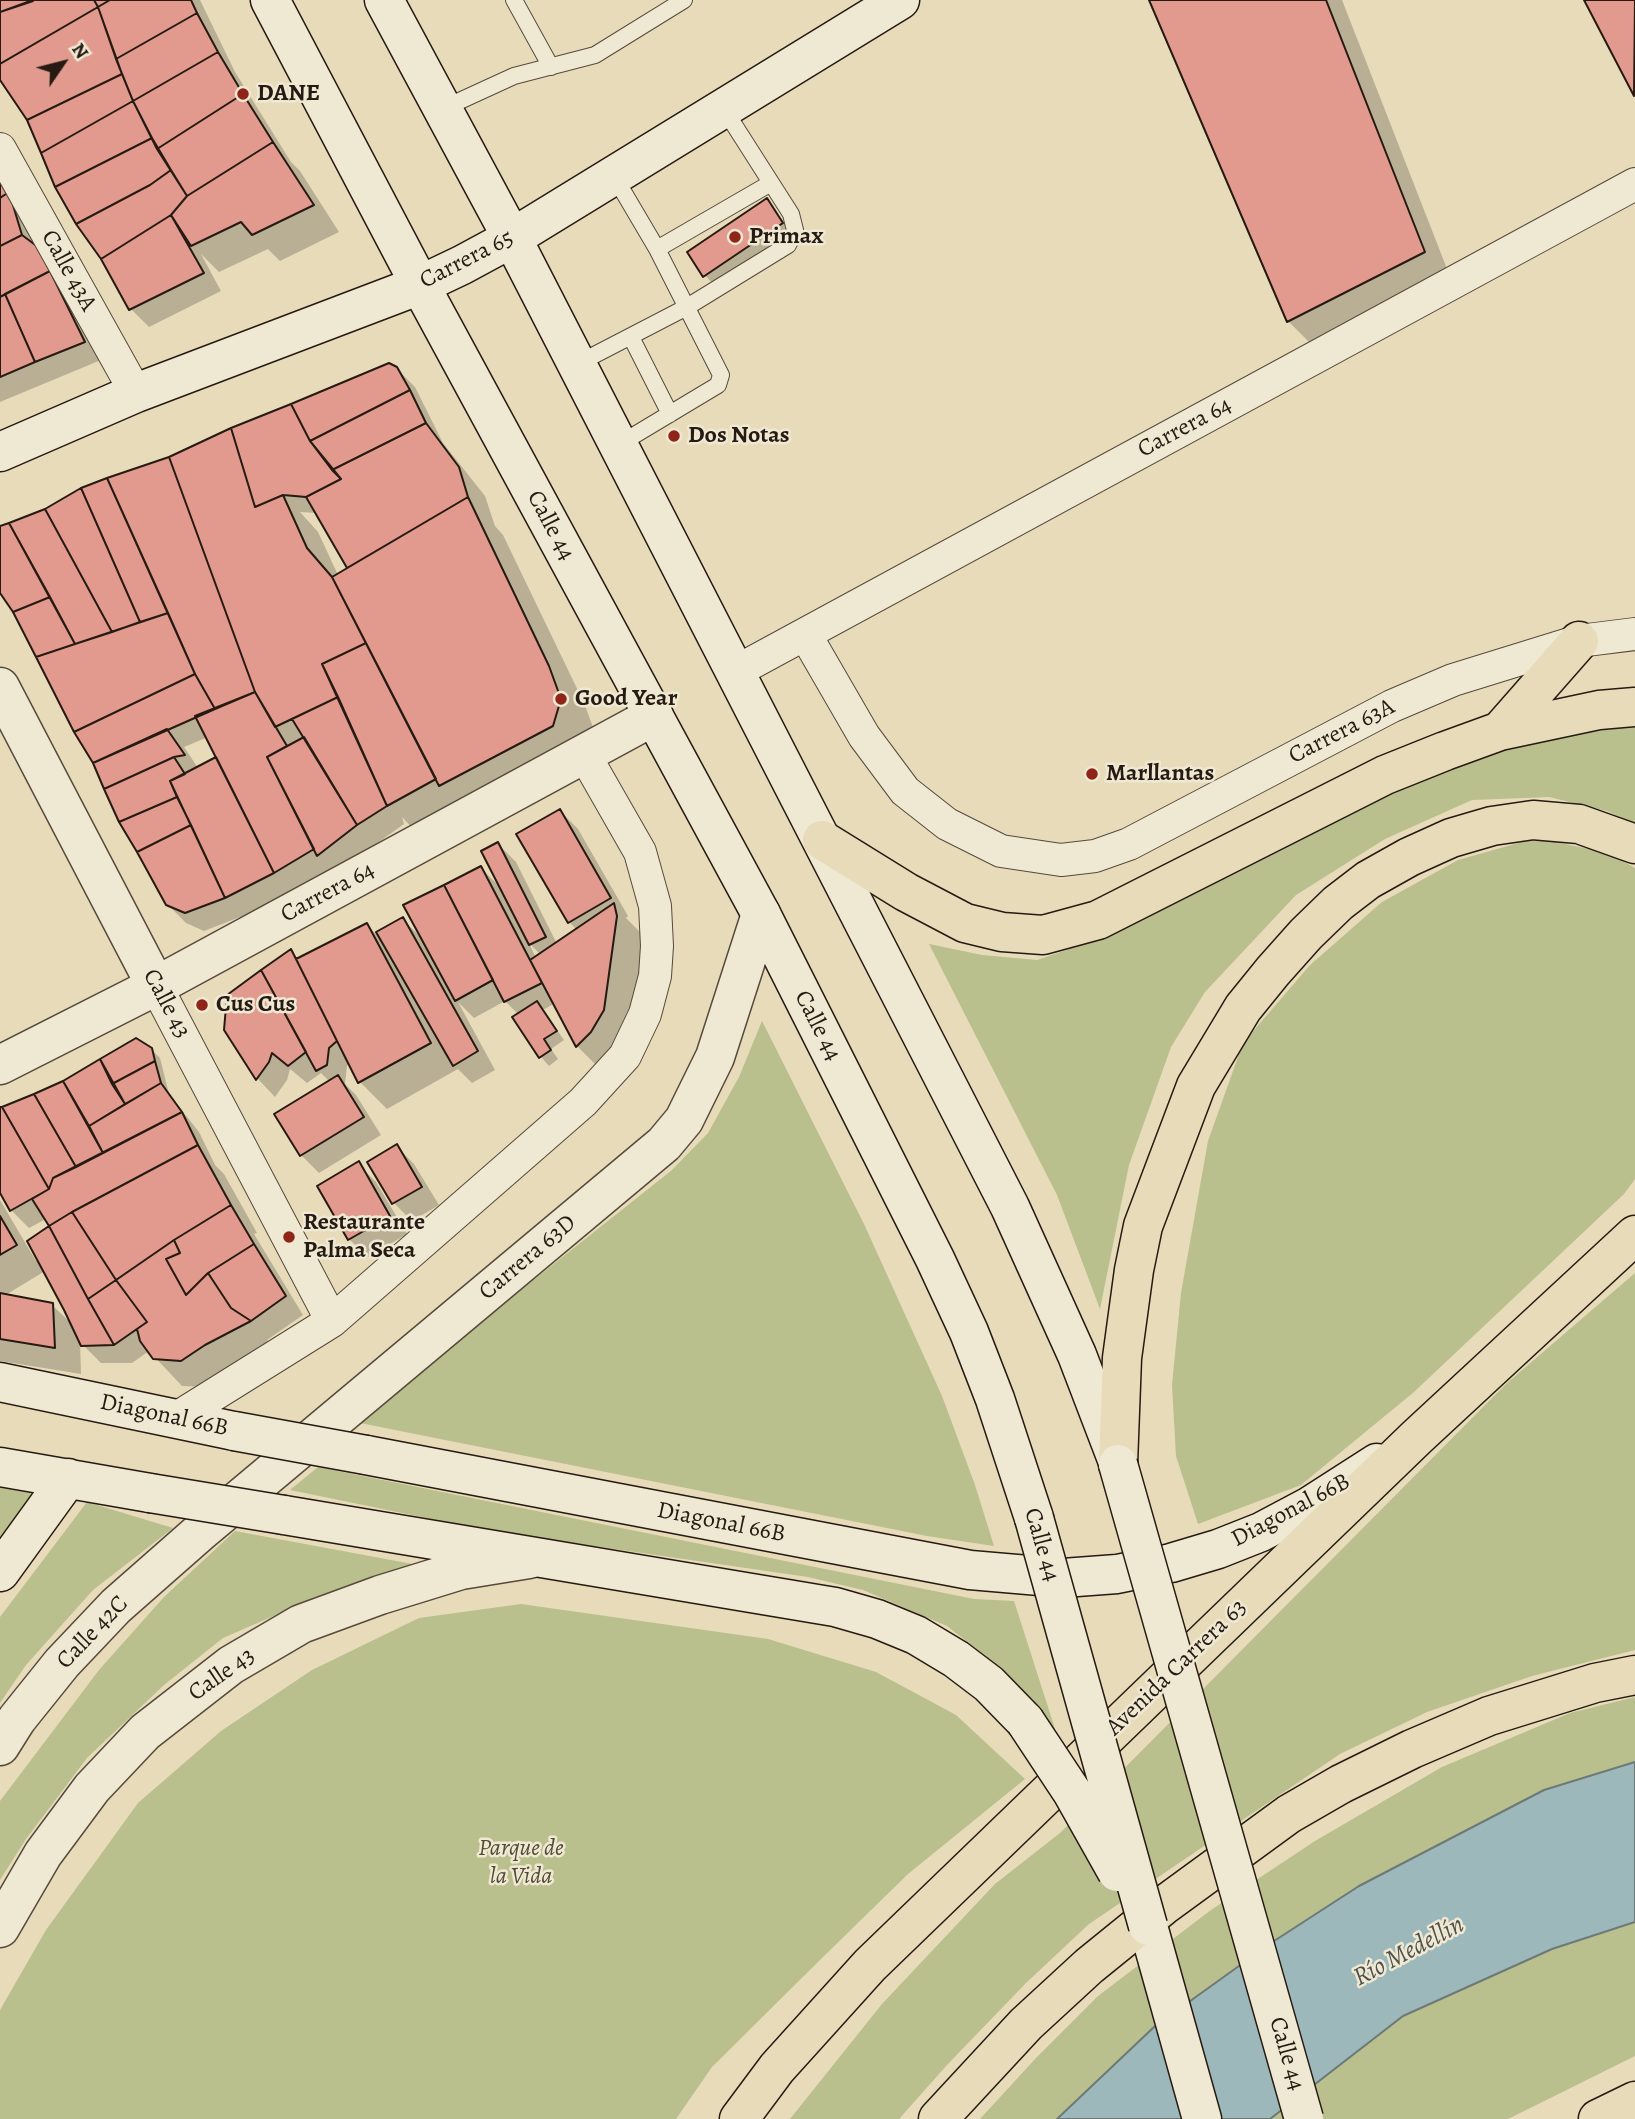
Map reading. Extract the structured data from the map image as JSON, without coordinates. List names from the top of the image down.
{
  "streets": {
    "highway": ["Avenida Carrera 63"],
    "main road": [
      "Carrera 65",
      "Carrera 64",
      "Calle 44",
      "Calle 43",
      "Carrera 63D",
      "Diagonal 66B",
      "Calle 42C"
    ],
    "street": ["Calle 43A", "Carrera 63A"]
  },
  "crossings": [
    ["Carrera 65", "Calle 43A"],
    ["Carrera 65", "Calle 44"],
    ["Carrera 64", "Calle 44"],
    ["Carrera 64", "Carrera 63A"],
    ["Carrera 64", "Calle 43"],
    ["Calle 44", "Carrera 63D"],
    ["Carrera 63D", "Calle 42C"],
    ["Diagonal 66B", "Avenida Carrera 63"]
  ],
  "water": ["Río Medellín"],
  "parks": ["Parque de la Vida"],
  "places": [
    "DANE",
    "Primax",
    "Dos Notas",
    "Good Year",
    "Marllantas",
    "Cus Cus",
    "Restaurante Palma Seca"
  ],
  "north": "top right"
}
